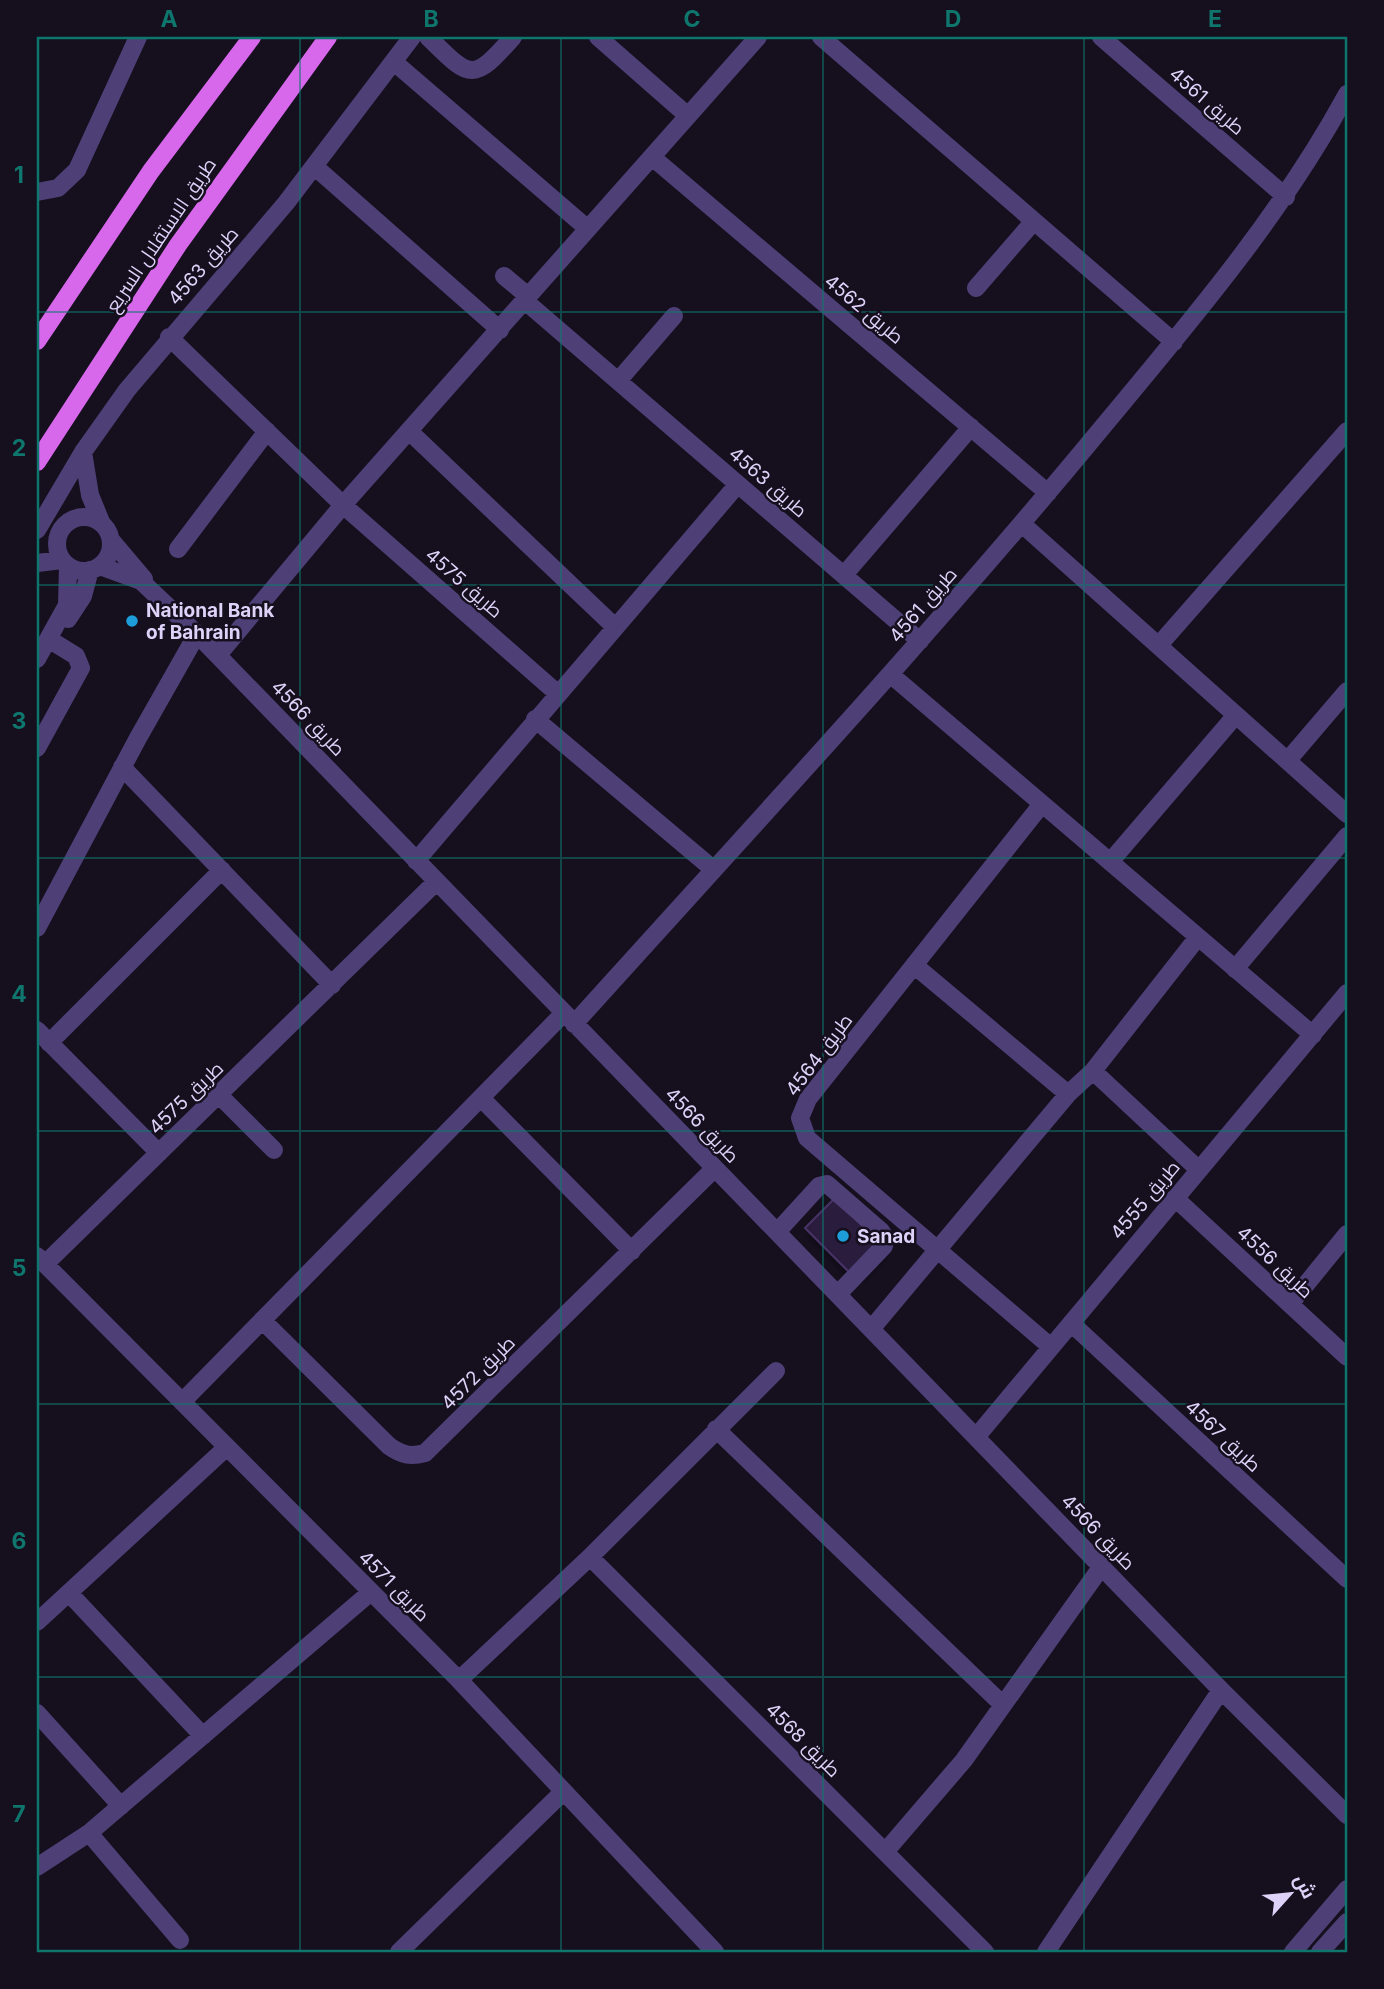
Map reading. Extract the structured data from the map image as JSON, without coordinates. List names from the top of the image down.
{
  "streets": {
    "main road": ["طريق الاستقلال السريع"],
    "street": [
      "طريق 4561",
      "طريق 4563",
      "طريق 4562",
      "طريق 4575",
      "طريق 4566",
      "طريق 4564",
      "طريق 4555",
      "طريق 4556",
      "طريق 4572",
      "طريق 4567",
      "طريق 4571",
      "طريق 4568"
    ]
  },
  "crossings": [
    ["طريق 4561", "طريق 4563"],
    ["طريق 4561", "طريق 4562"],
    ["طريق 4561", "طريق 4566"],
    ["طريق 4563", "طريق 4575"],
    ["طريق 4575", "طريق 4566"],
    ["طريق 4575", "طريق 4571"],
    ["طريق 4566", "طريق 4555"],
    ["طريق 4566", "طريق 4572"],
    ["طريق 4564", "طريق 4555"],
    ["طريق 4555", "طريق 4556"],
    ["طريق 4555", "طريق 4567"]
  ],
  "places": ["National Bank of Bahrain", "Sanad"],
  "north": "top right",
  "grid": {
    "columns": [
      "A",
      "B",
      "C",
      "D",
      "E"
    ],
    "rows": [
      "1",
      "2",
      "3",
      "4",
      "5",
      "6",
      "7"
    ]
  }
}
